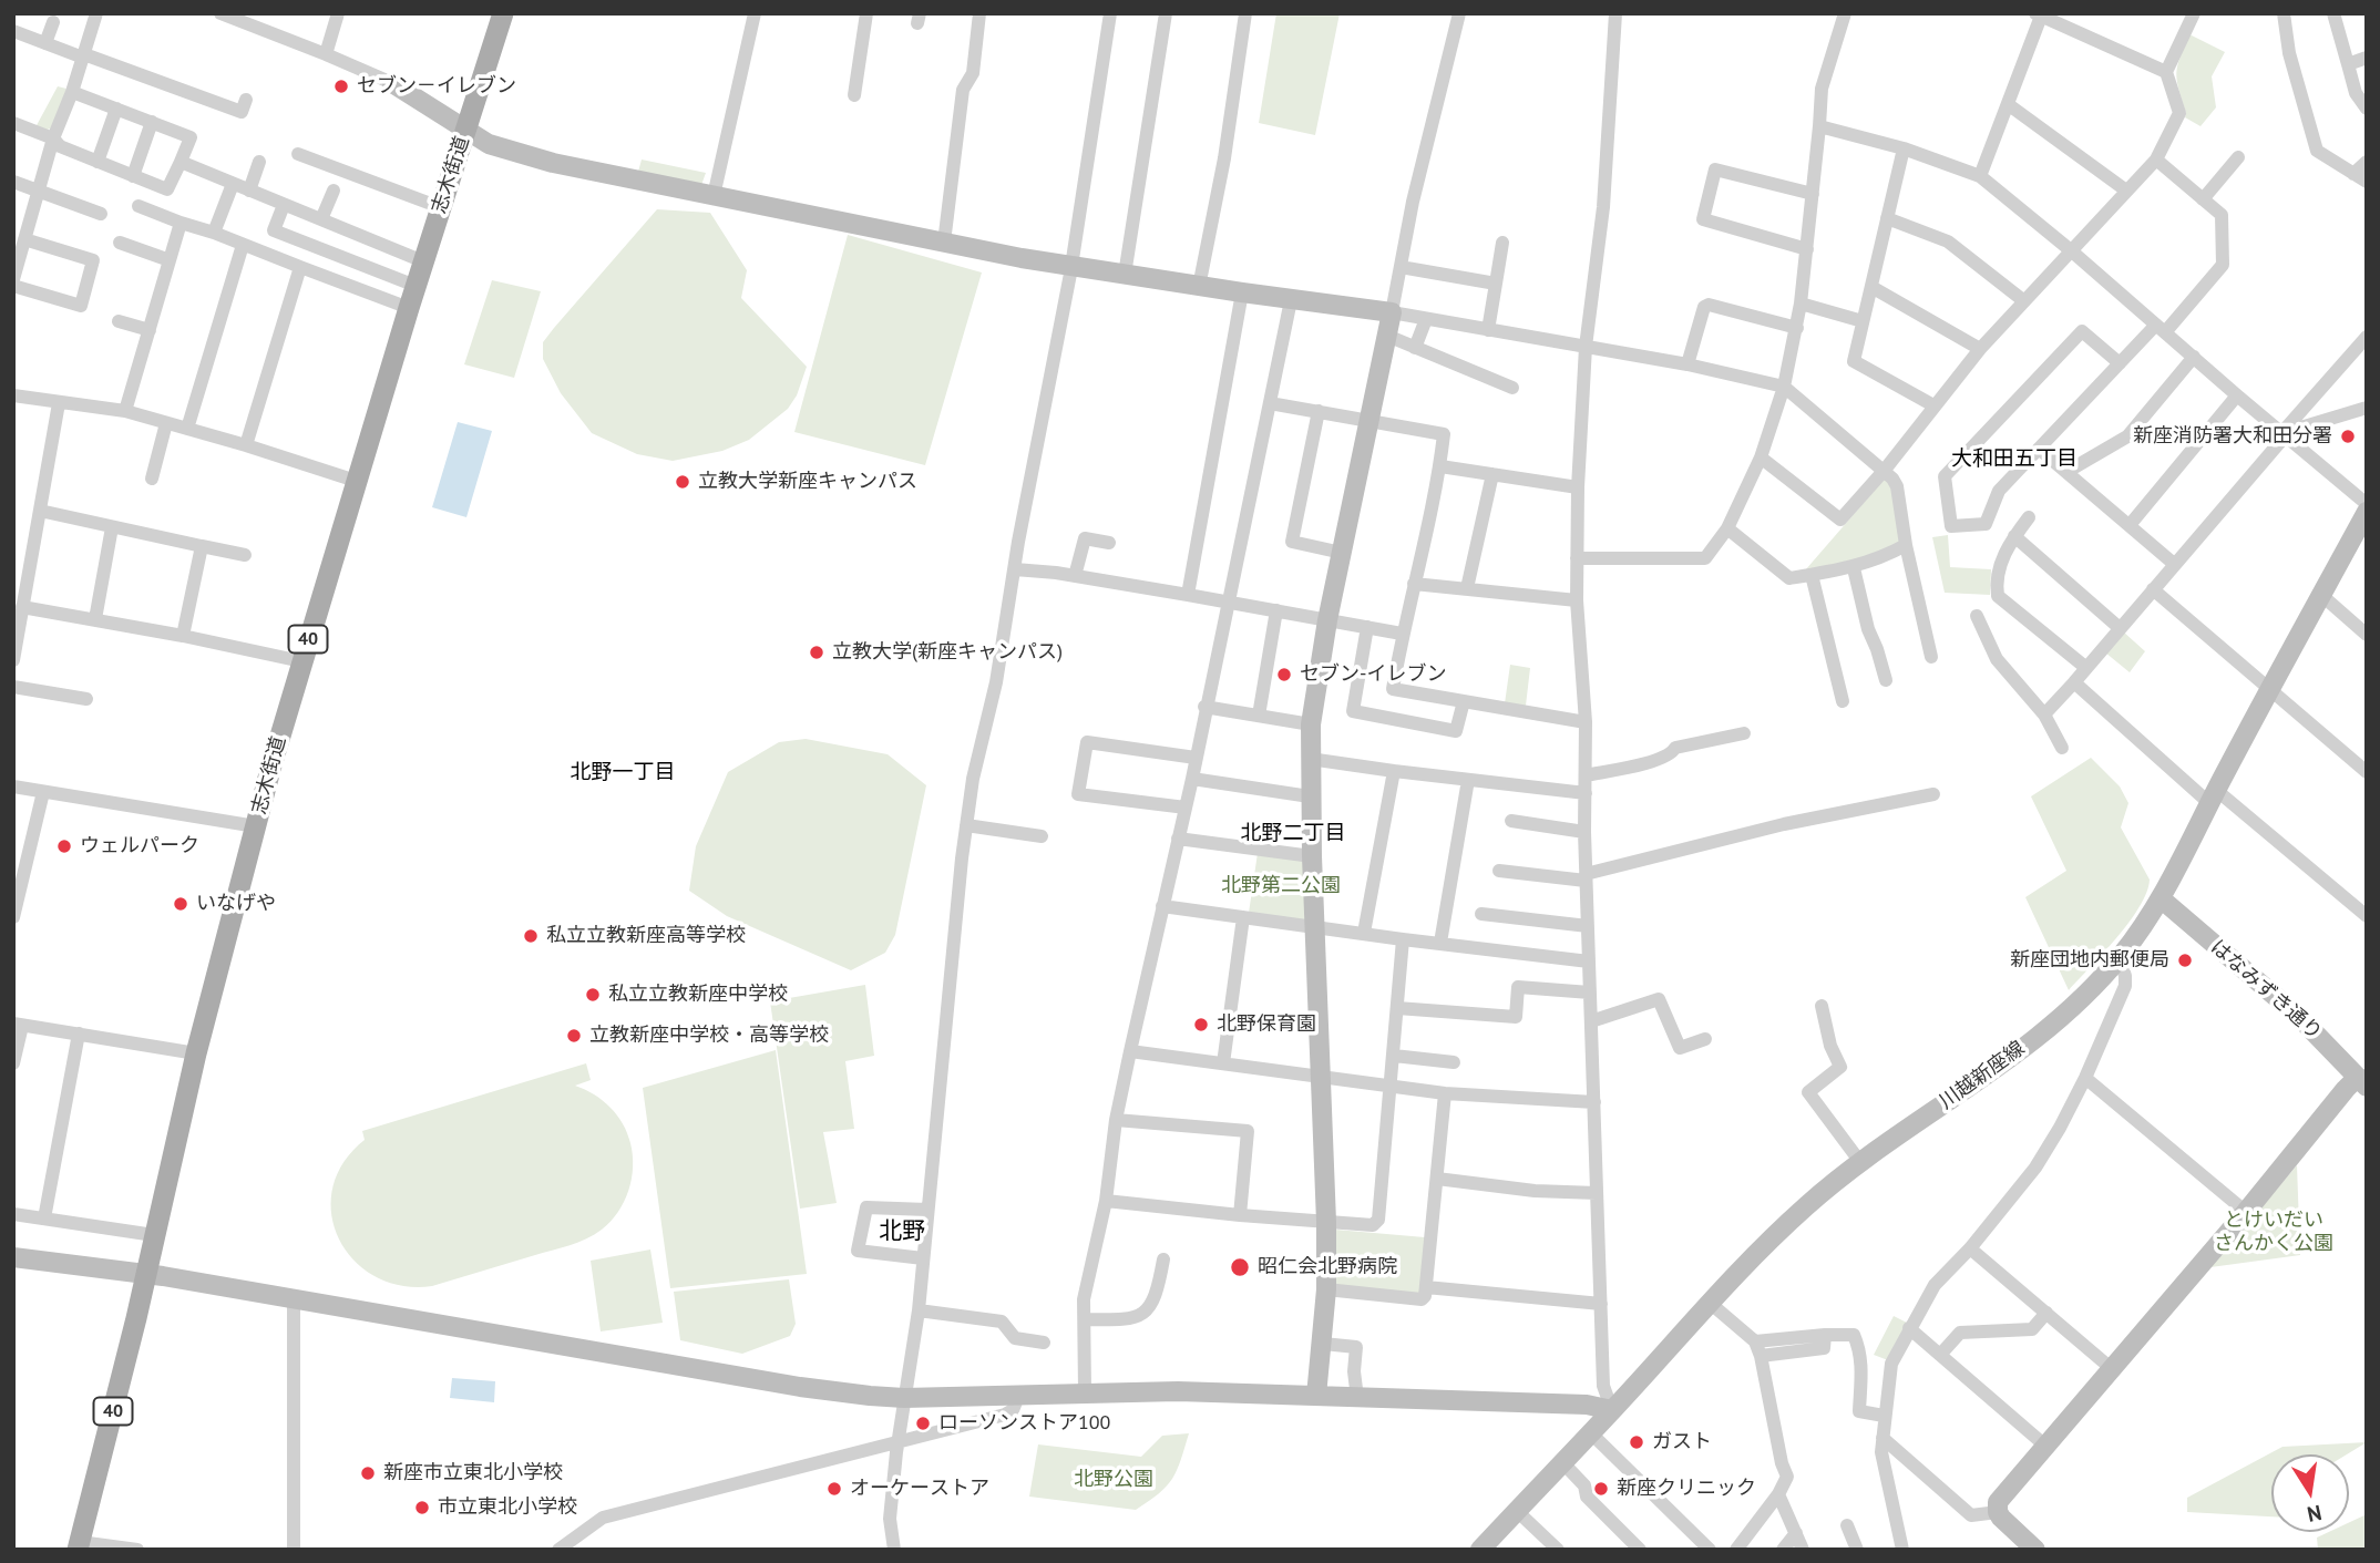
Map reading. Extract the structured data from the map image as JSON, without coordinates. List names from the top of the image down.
{
  "streets": {
    "main road": ["志木街道", "40"],
    "street": ["はなみずき通り", "川越新座線"]
  },
  "crossings": [
    ["はなみずき通り", "川越新座線"]
  ],
  "districts": [
    "大和田五丁目",
    "北野一丁目",
    "北野二丁目",
    "北野"
  ],
  "parks": ["北野第二公園", "とけいだい さんかく公園", "北野公園"],
  "places": [
    "セブン－イレブン",
    "新座消防署大和田分署",
    "立教大学新座キャンパス",
    "立教大学(新座キャンパス)",
    "セブン-イレブン",
    "ウェルパーク",
    "いなげや",
    "私立立教新座高等学校",
    "新座団地内郵便局",
    "私立立教新座中学校",
    "北野保育園",
    "立教新座中学校・高等学校",
    "昭仁会北野病院",
    "ローソンストア100",
    "ガスト",
    "新座市立東北小学校",
    "オーケーストア",
    "新座クリニック",
    "市立東北小学校"
  ],
  "north": "bottom"
}
